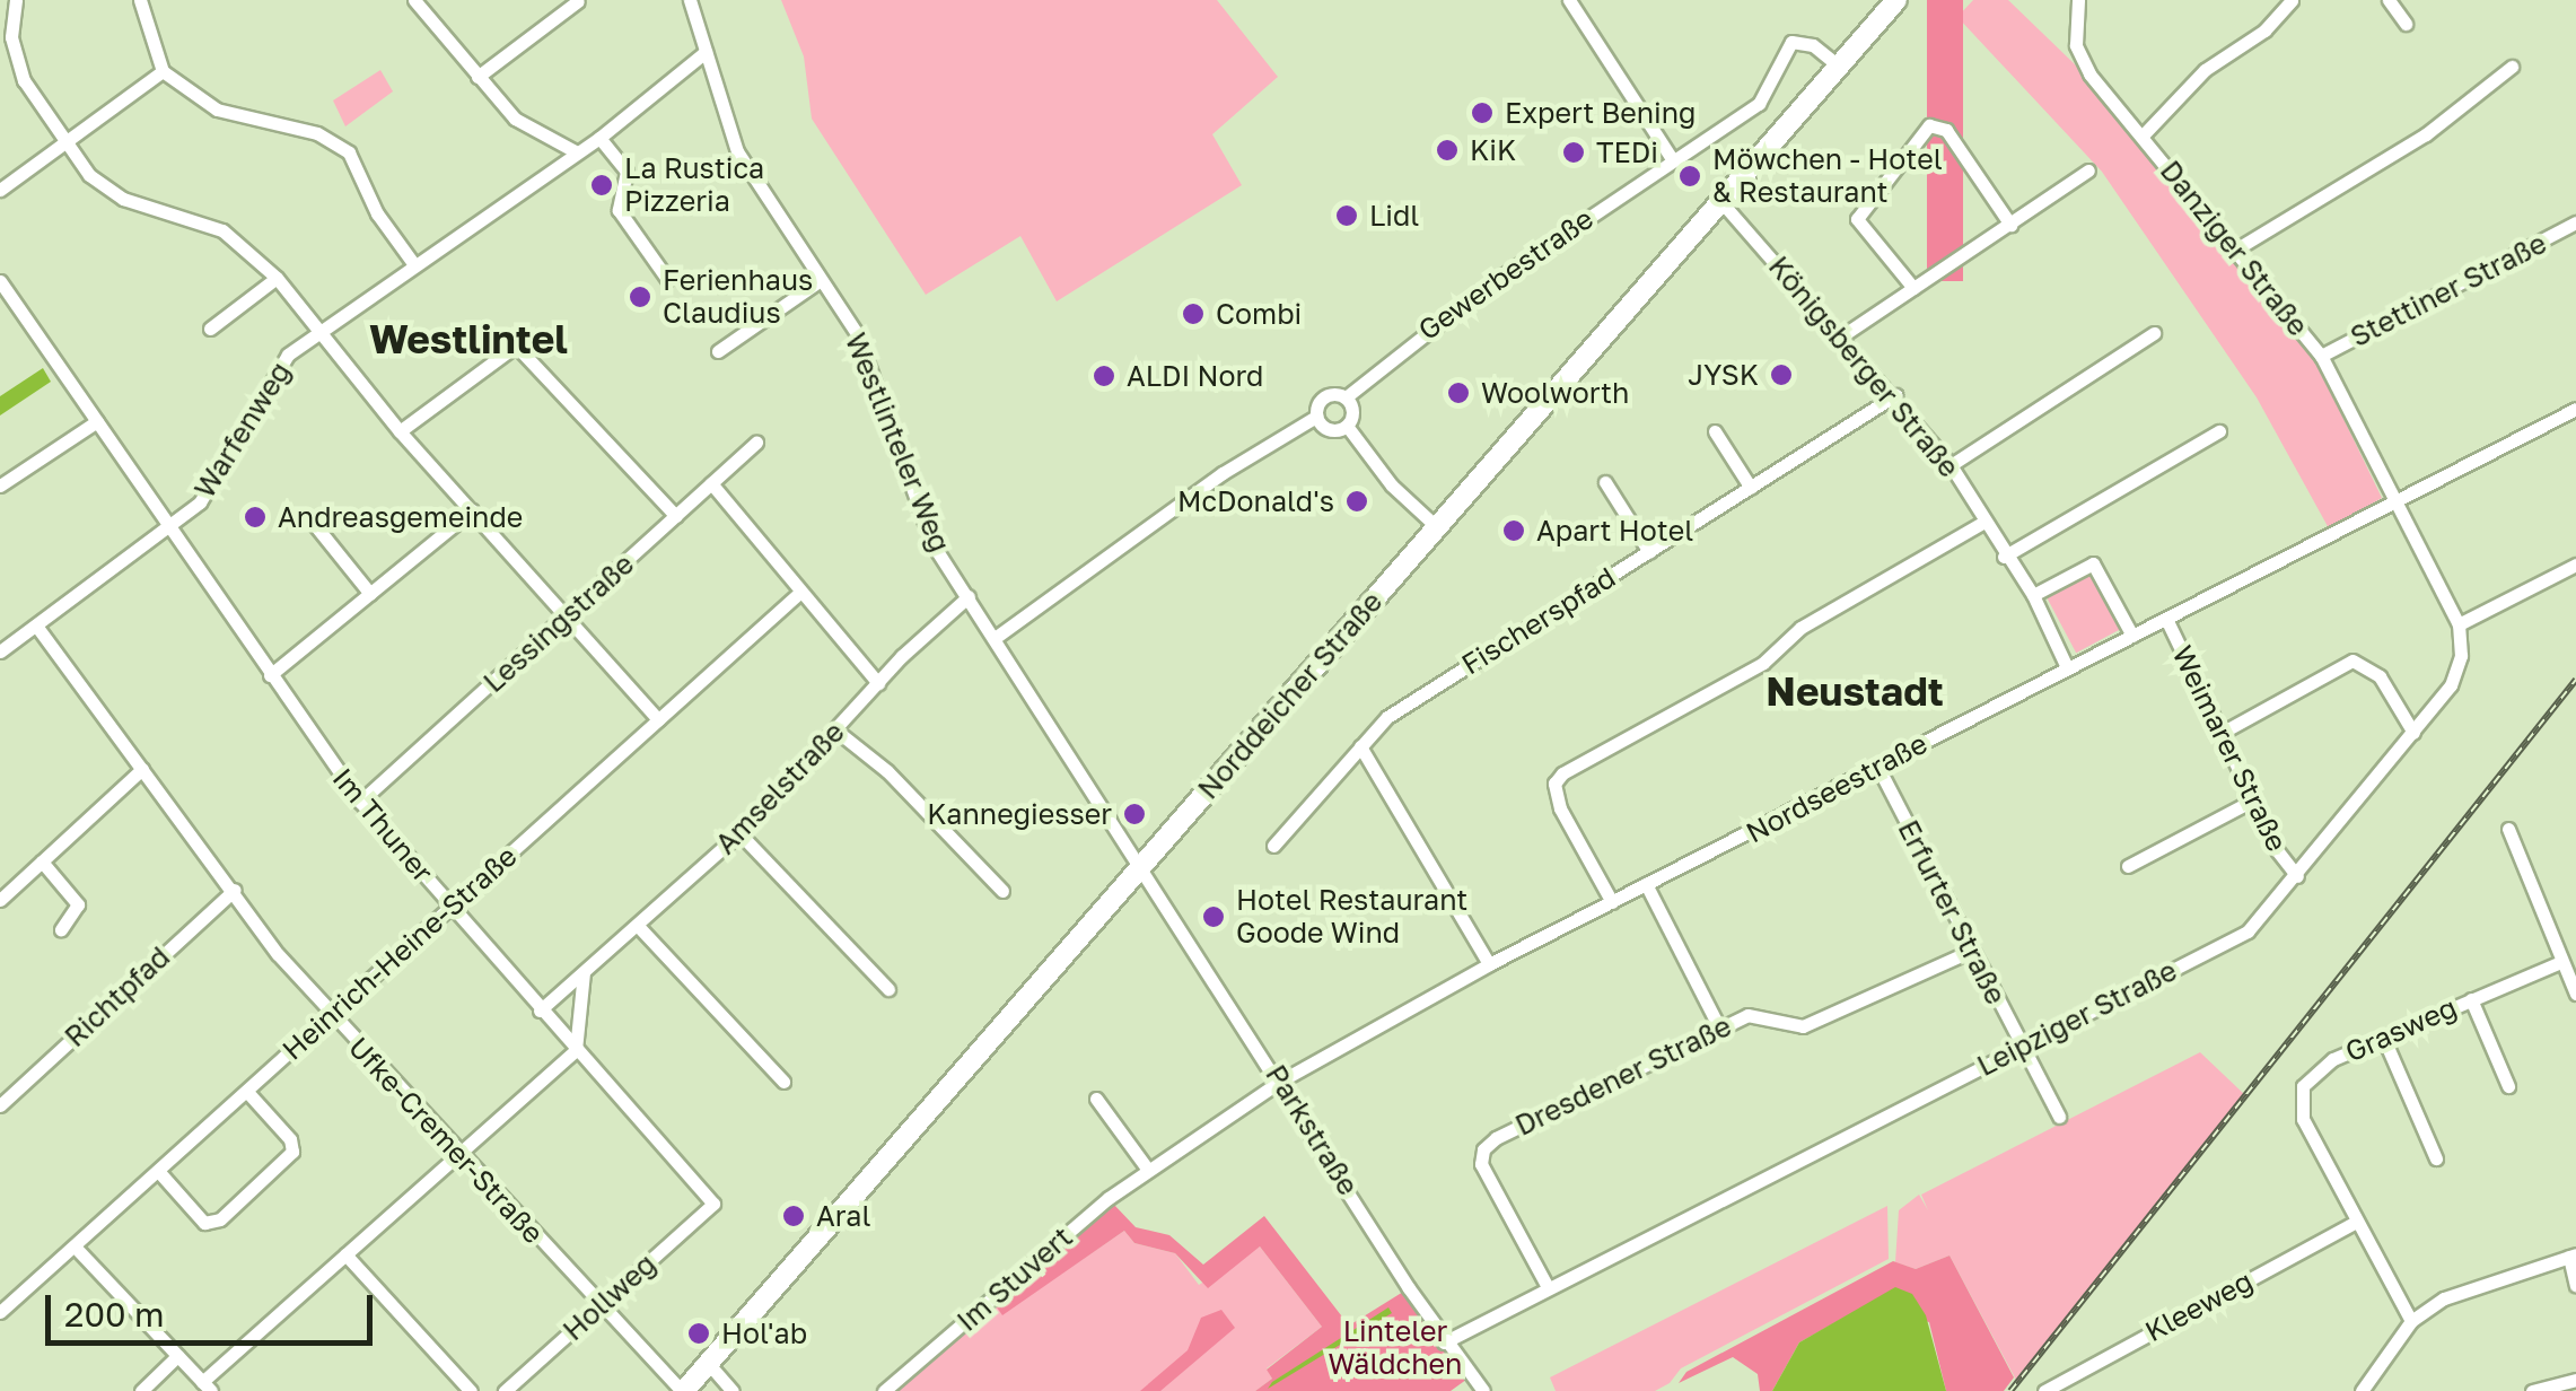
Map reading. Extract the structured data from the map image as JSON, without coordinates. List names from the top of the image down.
{
  "streets": {
    "main road": ["Norddeicher Straße"],
    "street": [
      "Danziger Straße",
      "Gewerbestraße",
      "Stettiner Straße",
      "Königsberger Straße",
      "Warfenweg",
      "Westlinteler Weg",
      "Fischerspfad",
      "Lessingstraße",
      "Weimarer Straße",
      "Amselstraße",
      "Nordseestraße",
      "Im Thuner",
      "Erfurter Straße",
      "Heinrich-Heine-Straße",
      "Richtpfad",
      "Leipziger Straße",
      "Grasweg",
      "Dresdener Straße",
      "Parkstraße",
      "Ufke-Cremer-Straße",
      "Im Stuvert",
      "Hollweg",
      "Kleeweg"
    ]
  },
  "crossings": [
    ["Danziger Straße", "Stettiner Straße"],
    ["Danziger Straße", "Nordseestraße"],
    ["Gewerbestraße", "Westlinteler Weg"],
    ["Gewerbestraße", "Norddeicher Straße"],
    ["Königsberger Straße", "Fischerspfad"],
    ["Königsberger Straße", "Norddeicher Straße"],
    ["Königsberger Straße", "Nordseestraße"],
    ["Warfenweg", "Westlinteler Weg"],
    ["Warfenweg", "Im Thuner"],
    ["Warfenweg", "Ufke-Cremer-Straße"],
    ["Westlinteler Weg", "Norddeicher Straße"],
    ["Westlinteler Weg", "Amselstraße"],
    ["Westlinteler Weg", "Parkstraße"],
    ["Lessingstraße", "Im Thuner"],
    ["Norddeicher Straße", "Parkstraße"],
    ["Norddeicher Straße", "Ufke-Cremer-Straße"],
    ["Weimarer Straße", "Nordseestraße"],
    ["Weimarer Straße", "Leipziger Straße"],
    ["Amselstraße", "Im Thuner"],
    ["Nordseestraße", "Erfurter Straße"],
    ["Nordseestraße", "Parkstraße"],
    ["Nordseestraße", "Im Stuvert"],
    ["Im Thuner", "Heinrich-Heine-Straße"],
    ["Im Thuner", "Hollweg"],
    ["Erfurter Straße", "Leipziger Straße"],
    ["Erfurter Straße", "Dresdener Straße"],
    ["Heinrich-Heine-Straße", "Ufke-Cremer-Straße"],
    ["Richtpfad", "Ufke-Cremer-Straße"],
    ["Leipziger Straße", "Dresdener Straße"],
    ["Leipziger Straße", "Parkstraße"],
    ["Grasweg", "Kleeweg"],
    ["Parkstraße", "Im Stuvert"],
    ["Ufke-Cremer-Straße", "Hollweg"]
  ],
  "districts": ["Westlintel", "Neustadt"],
  "parks": ["Linteler Wäldchen"],
  "places": [
    "Expert Bening",
    "KiK",
    "TEDi",
    "Möwchen - Hotel & Restaurant",
    "La Rustica Pizzeria",
    "Lidl",
    "Ferienhaus Claudius",
    "Combi",
    "JYSK",
    "ALDI Nord",
    "Woolworth",
    "McDonald's",
    "Andreasgemeinde",
    "Apart Hotel",
    "Kannegiesser",
    "Hotel Restaurant Goode Wind",
    "Aral",
    "Hol'ab"
  ],
  "scale_bar": "200 m"
}
